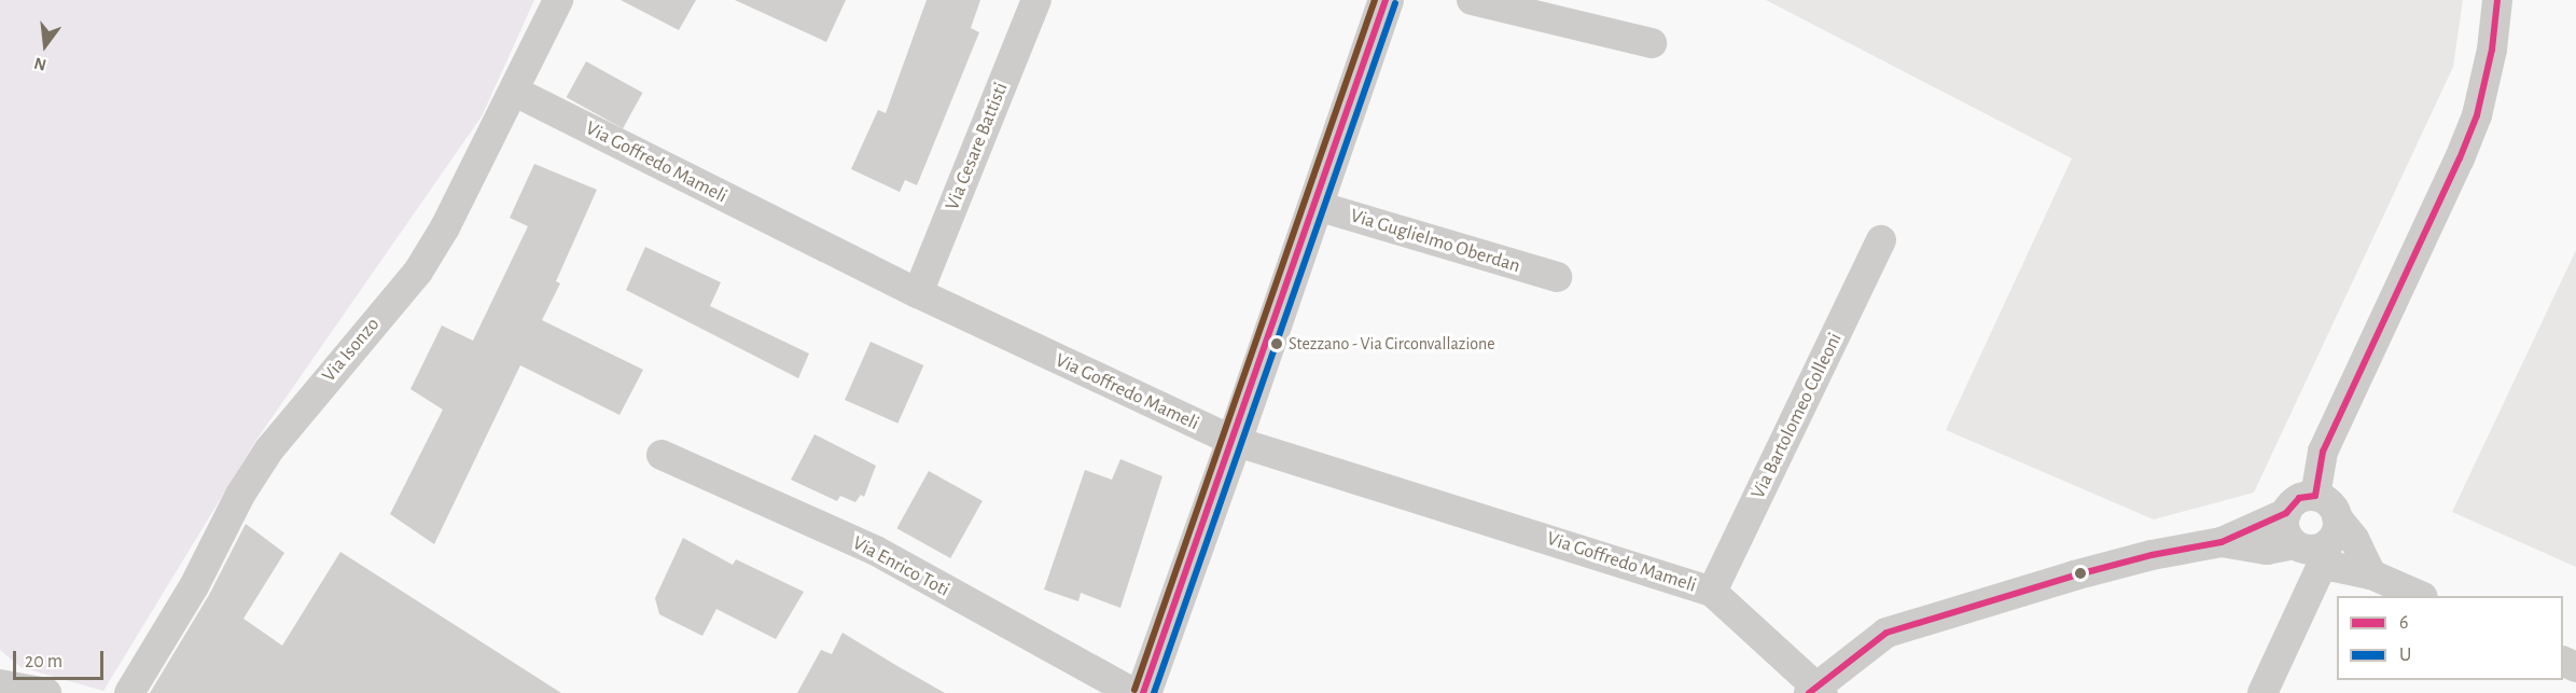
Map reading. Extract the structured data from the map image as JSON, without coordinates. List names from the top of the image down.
{
  "streets": {
    "street": [
      "Via Cesare Battisti",
      "Via Goffredo Mameli",
      "Via Guglielmo Oberdan",
      "Via Isonzo",
      "Via Bartolomeo Colleoni",
      "Via Enrico Toti"
    ]
  },
  "crossings": [
    ["Via Cesare Battisti", "Via Goffredo Mameli"],
    ["Via Goffredo Mameli", "Via Isonzo"],
    ["Via Goffredo Mameli", "Via Bartolomeo Colleoni"]
  ],
  "places": ["Stezzano - Via Circonvallazione"],
  "lines": ["transit line 6", "transit line U"],
  "legend": ["6", "U"],
  "scale_bar": "20 m",
  "north": "bottom"
}
